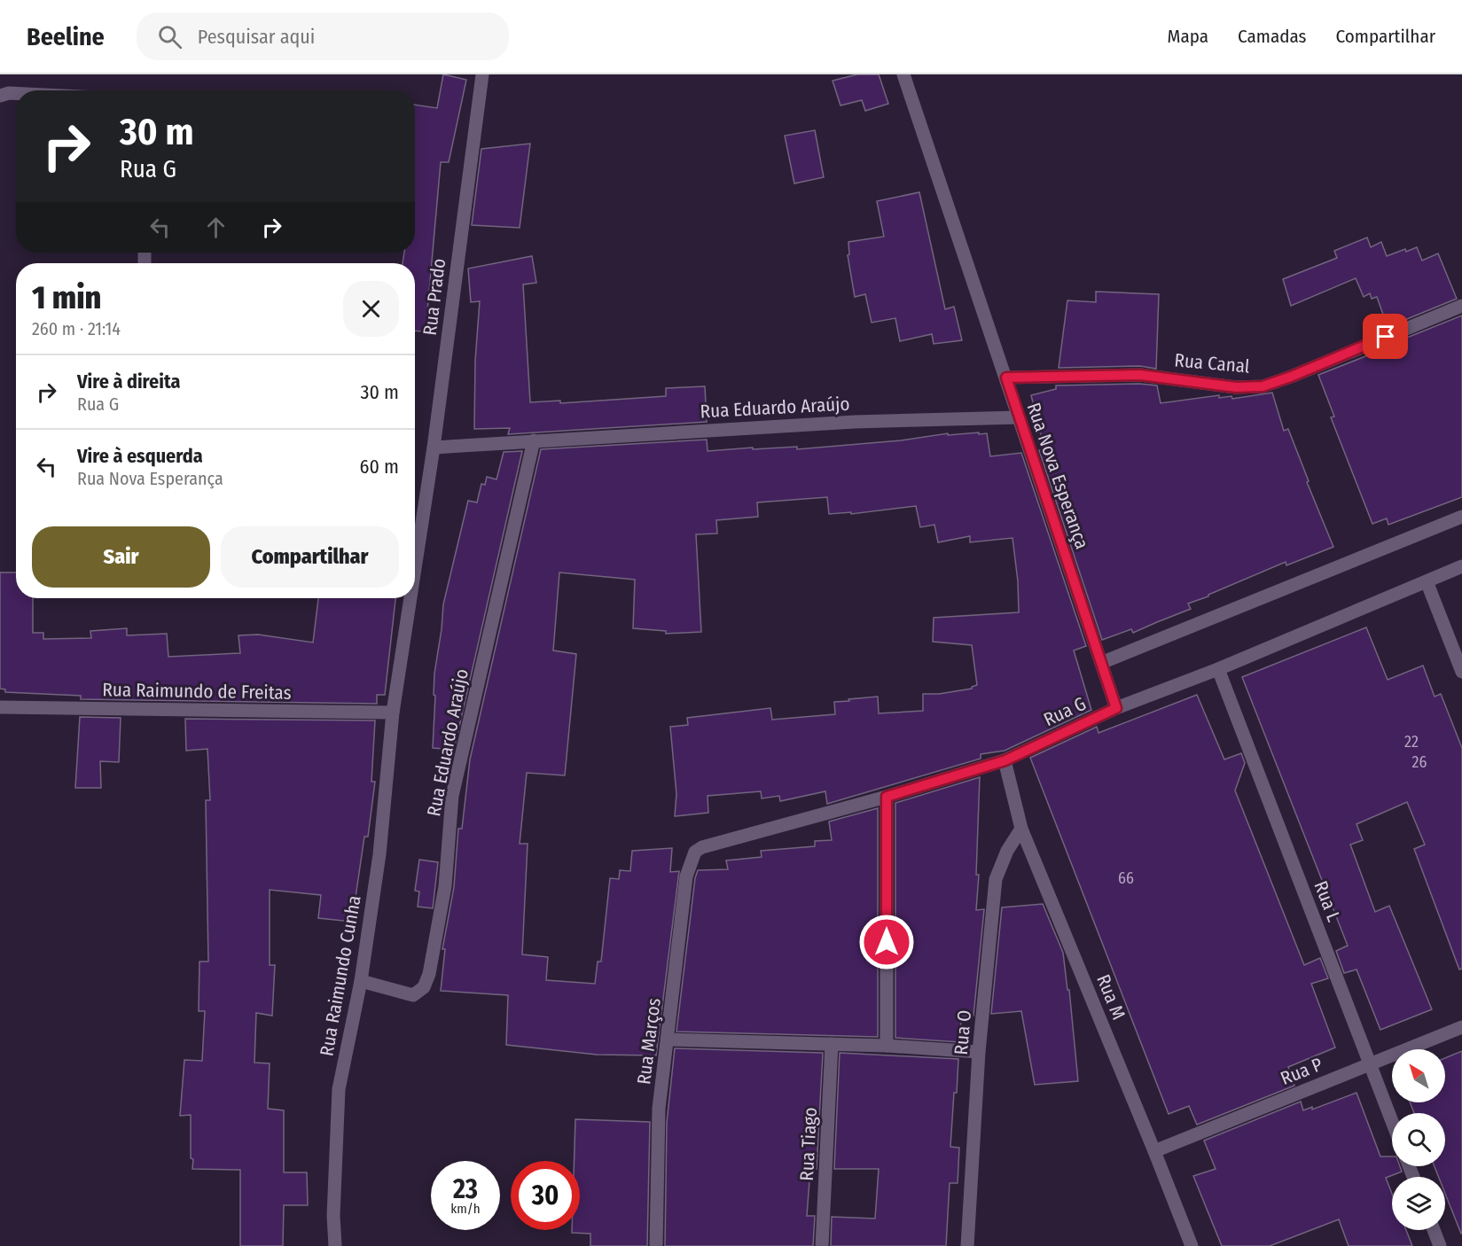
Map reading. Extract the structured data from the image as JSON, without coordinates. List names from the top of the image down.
{
  "streets": {
    "street": [
      "Rua Prado",
      "Rua Canal",
      "Rua Eduardo Araújo",
      "Rua Nova Esperança",
      "Rua Raimundo de Freitas",
      "Rua G",
      "Rua L",
      "Rua Raimundo Cunha",
      "Rua M",
      "Rua O",
      "Rua Marços",
      "Rua P",
      "Rua Tiago"
    ]
  },
  "crossings": [
    ["Rua Prado", "Rua Eduardo Araújo"],
    ["Rua Prado", "Rua Raimundo de Freitas"],
    ["Rua Prado", "Rua Raimundo Cunha"],
    ["Rua Canal", "Rua Nova Esperança"],
    ["Rua Eduardo Araújo", "Rua Nova Esperança"],
    ["Rua Eduardo Araújo", "Rua Raimundo Cunha"],
    ["Rua Nova Esperança", "Rua G"],
    ["Rua Raimundo de Freitas", "Rua Raimundo Cunha"],
    ["Rua G", "Rua L"],
    ["Rua G", "Rua M"],
    ["Rua G", "Rua Marços"],
    ["Rua L", "Rua P"],
    ["Rua M", "Rua O"],
    ["Rua M", "Rua P"]
  ],
  "house_numbers": ["22", "26", "66"],
  "north": "top left",
  "page": {
    "header": "Beeline",
    "search": "Pesquisar aqui",
    "nav": ["Mapa", "Camadas", "Compartilhar"],
    "turn": ["30 m", "Rua G"],
    "heading": ["1 min", "260 m · 21:14"],
    "list": [
      {
        "name": "Vire à direita",
        "note": "Rua G",
        "value": "30 m"
      },
      {
        "name": "Vire à esquerda",
        "note": "Rua Nova Esperança",
        "value": "60 m"
      }
    ],
    "buttons": ["Sair", "Compartilhar"],
    "speed": "23 km/h",
    "limit": "30"
  }
}
